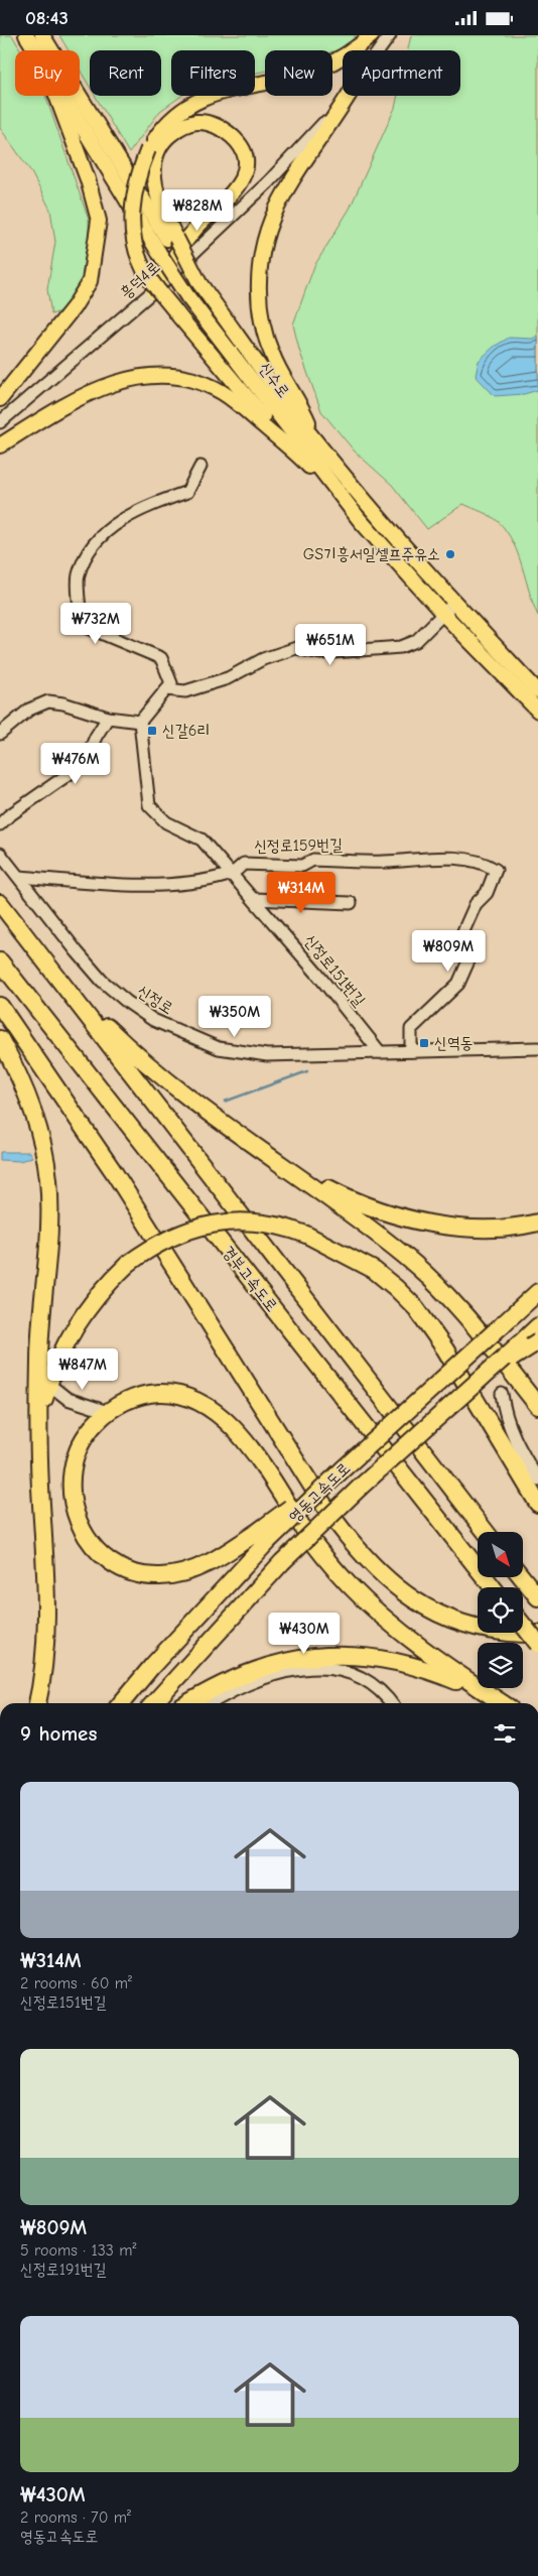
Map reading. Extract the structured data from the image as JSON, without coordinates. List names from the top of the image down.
{
  "streets": {
    "highway": ["경부고속도로", "영동고속도로"],
    "main road": ["신수로"],
    "street": [
      "흥덕4로",
      "신정로159번길",
      "신정로151번길",
      "신정로"
    ]
  },
  "crossings": [
    ["신정로159번길", "신정로151번길"],
    ["신정로159번길", "신정로"],
    ["신정로151번길", "신정로"]
  ],
  "places": {
    "other": ["GS기흥서일셀프주유소"],
    "transit": ["신갈6리", "신역동"]
  },
  "north": "bottom right",
  "page": {
    "status": "08:43",
    "chip": [
      "Buy",
      "Rent",
      "Filters",
      "New",
      "Apartment"
    ],
    "price": [
      "₩828M",
      "₩732M",
      "₩651M",
      "₩476M",
      "₩314M",
      "₩809M",
      "₩350M",
      "₩847M",
      "₩430M"
    ],
    "heading": "9 homes",
    "list": [
      {
        "name": "₩314M",
        "note": "2 rooms · 60 m² · 신정로151번길"
      },
      {
        "name": "₩809M",
        "note": "5 rooms · 133 m² · 신정로191번길"
      },
      {
        "name": "₩430M",
        "note": "2 rooms · 70 m² · 영동고속도로"
      }
    ]
  }
}
